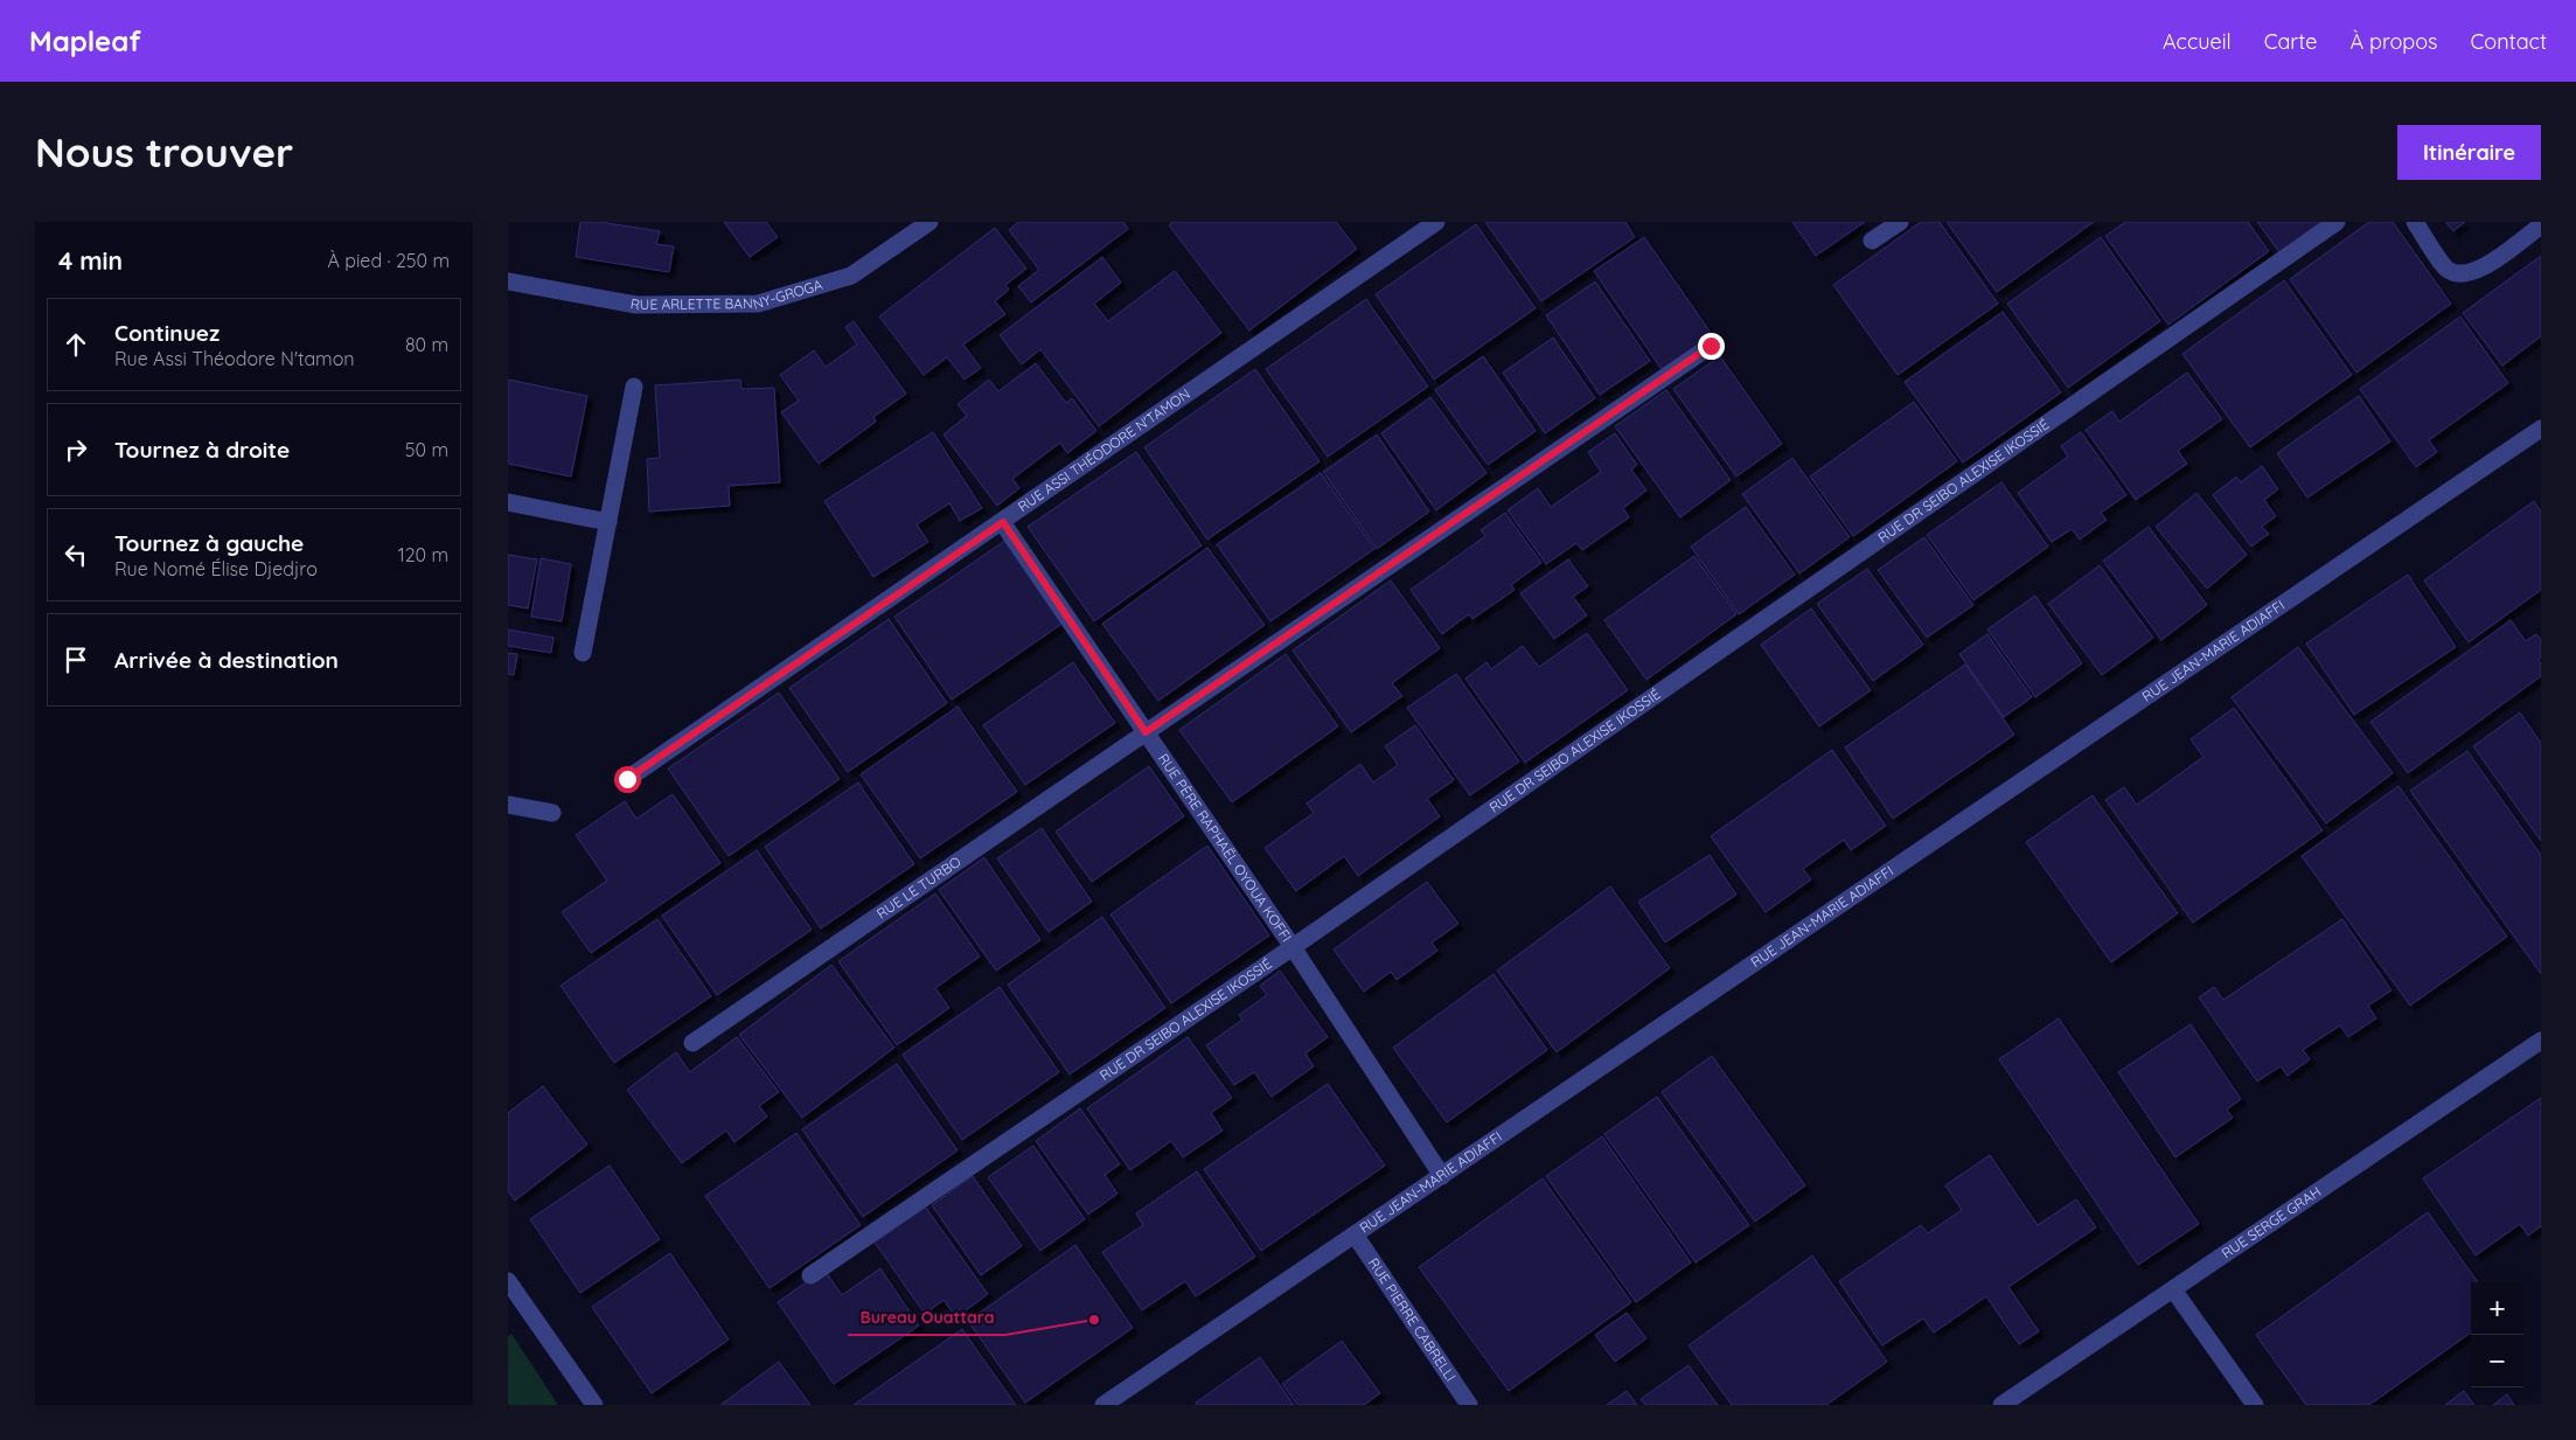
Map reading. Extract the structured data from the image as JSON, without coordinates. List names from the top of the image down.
{
  "streets": {
    "street": [
      "RUE ARLETTE BANNY-GROGA",
      "RUE ASSI THÉODORE N'TAMON",
      "RUE DR SEIBO ALEXISE IKOSSIÉ",
      "RUE JEAN-MARIE ADIAFFI",
      "RUE PÈRE RAPHAËL OYOUA KOFFI",
      "RUE LE TURBO",
      "RUE SERGE GRAH",
      "RUE PIERRE CABRELLI"
    ]
  },
  "crossings": [
    ["RUE ASSI THÉODORE N'TAMON", "RUE PÈRE RAPHAËL OYOUA KOFFI"],
    ["RUE DR SEIBO ALEXISE IKOSSIÉ", "RUE PÈRE RAPHAËL OYOUA KOFFI"],
    ["RUE JEAN-MARIE ADIAFFI", "RUE PÈRE RAPHAËL OYOUA KOFFI"],
    ["RUE JEAN-MARIE ADIAFFI", "RUE PIERRE CABRELLI"],
    ["RUE PÈRE RAPHAËL OYOUA KOFFI", "RUE LE TURBO"]
  ],
  "places": ["Bureau Ouattara"],
  "page": {
    "header": "Mapleaf",
    "nav": [
      "Accueil",
      "Carte",
      "À propos",
      "Contact"
    ],
    "buttons": "Itinéraire",
    "title": "Nous trouver",
    "heading": ["4 min", "À pied · 250 m"],
    "list": [
      ["Continuez", "Rue Assi Théodore N'tamon", "80 m"],
      ["Tournez à droite", "50 m"],
      ["Tournez à gauche", "Rue Nomé Élise Djedjro", "120 m"],
      "Arrivée à destination"
    ],
    "map_buttons": ["+", "−"]
  }
}
